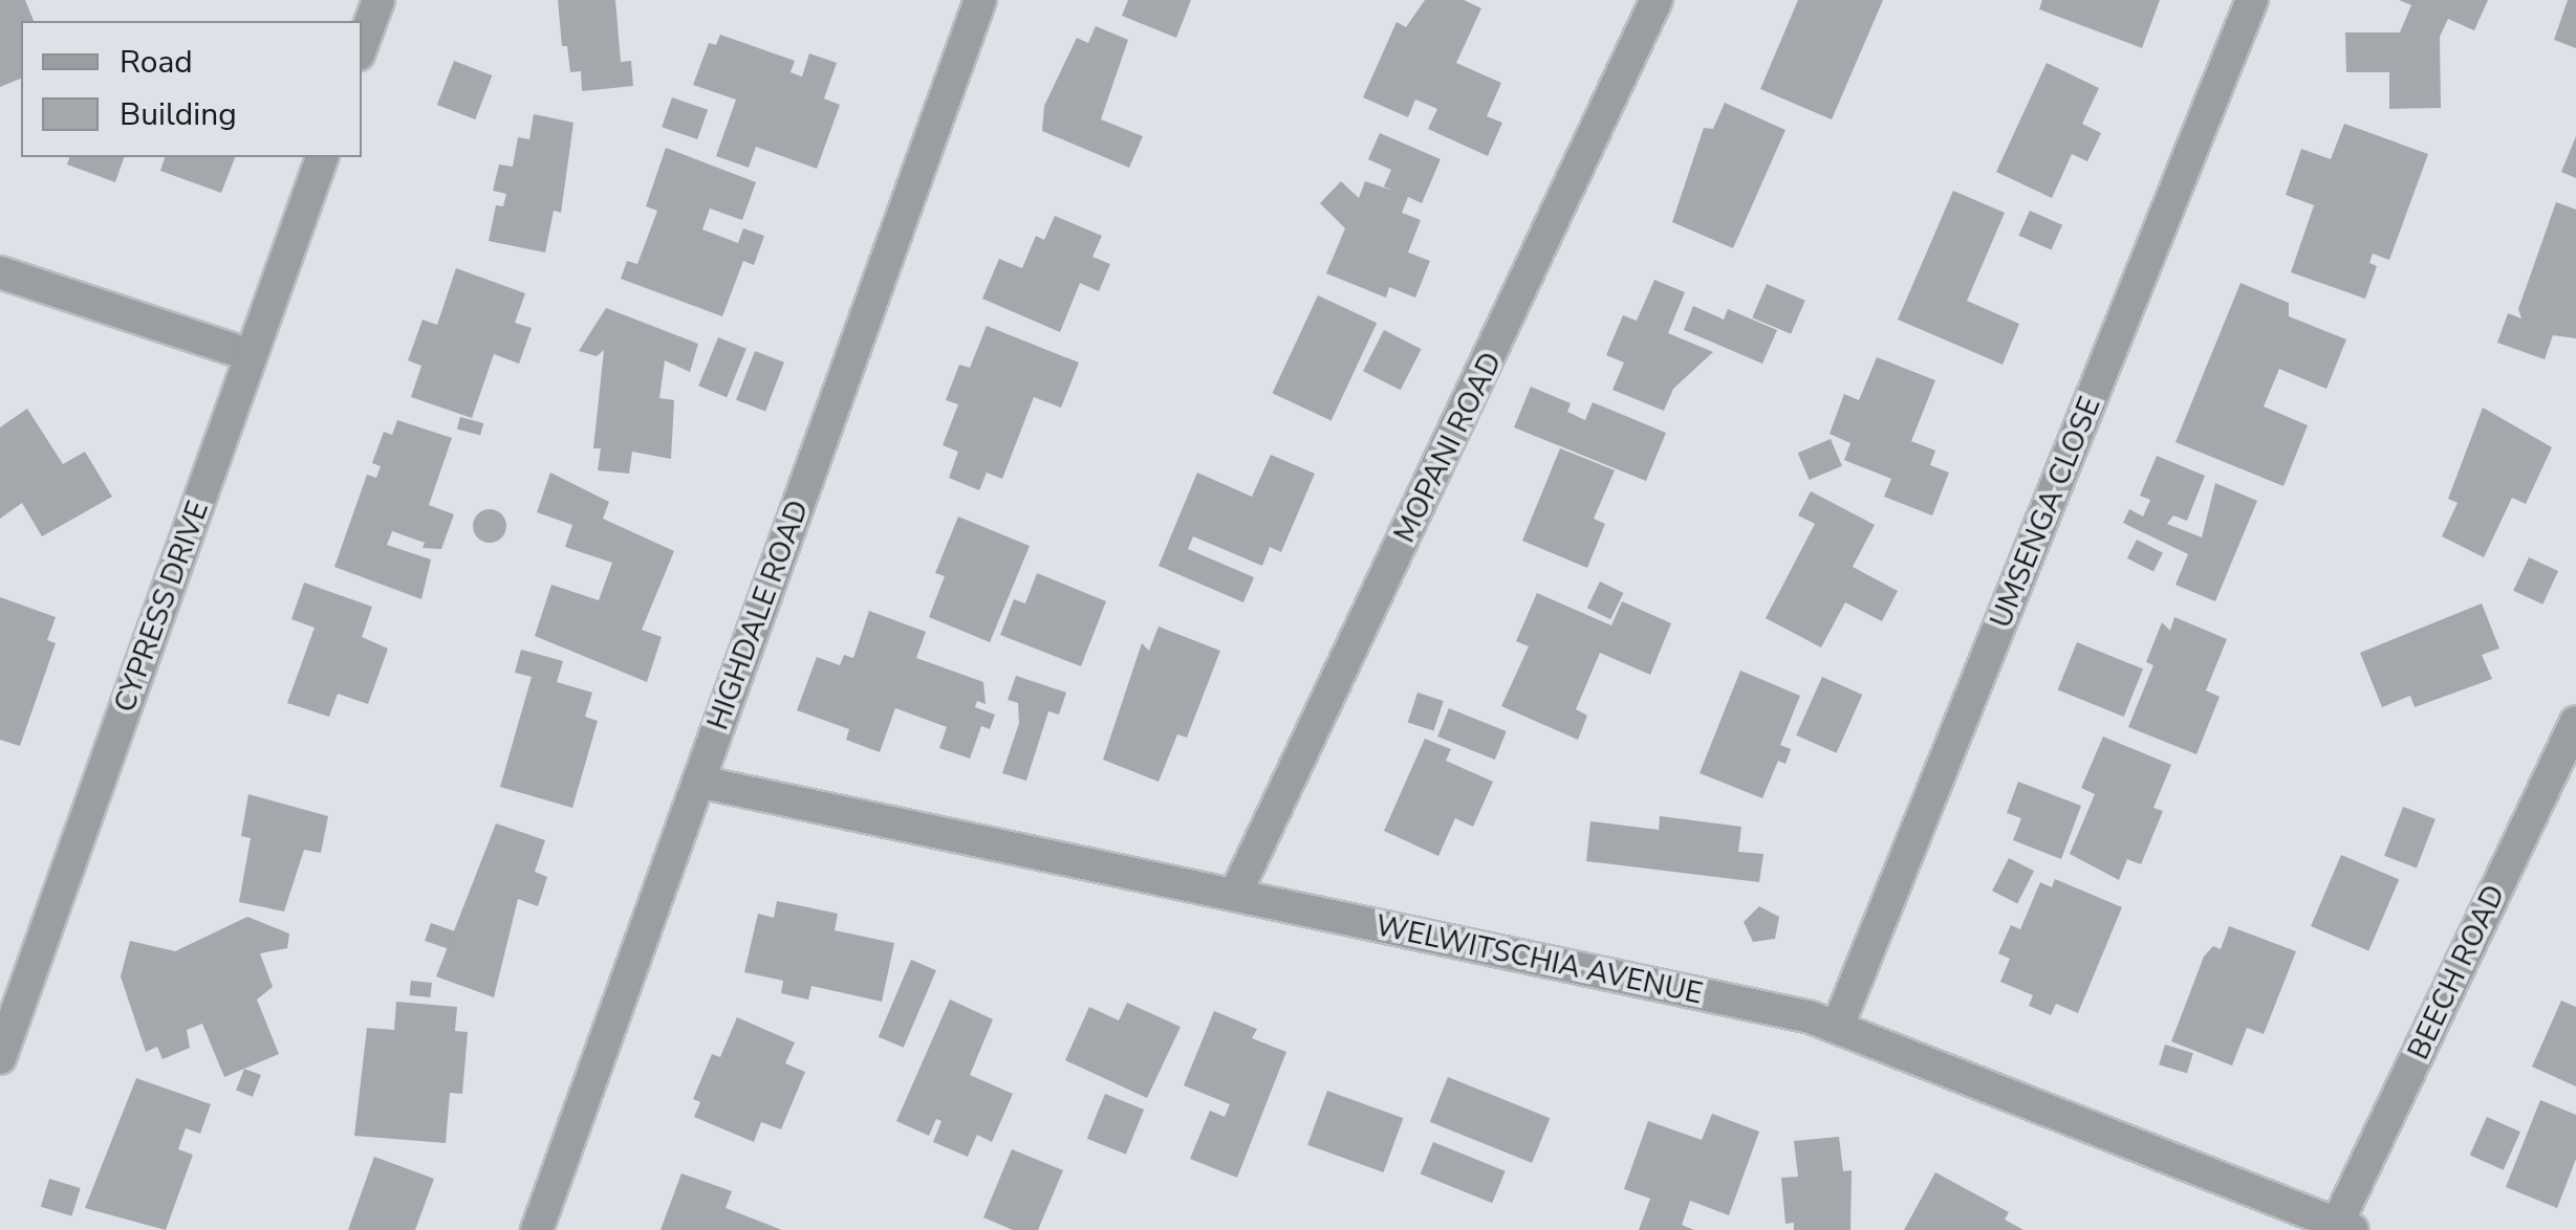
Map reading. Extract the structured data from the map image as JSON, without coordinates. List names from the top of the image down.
{
  "streets": {
    "street": [
      "MOPANI ROAD",
      "UMSENGA CLOSE",
      "CYPRESS DRIVE",
      "HIGHDALE ROAD",
      "WELWITSCHIA AVENUE",
      "BEECH ROAD"
    ]
  },
  "crossings": [
    ["MOPANI ROAD", "WELWITSCHIA AVENUE"],
    ["UMSENGA CLOSE", "WELWITSCHIA AVENUE"],
    ["HIGHDALE ROAD", "WELWITSCHIA AVENUE"],
    ["WELWITSCHIA AVENUE", "BEECH ROAD"]
  ],
  "legend": ["Road", "Building"]
}
